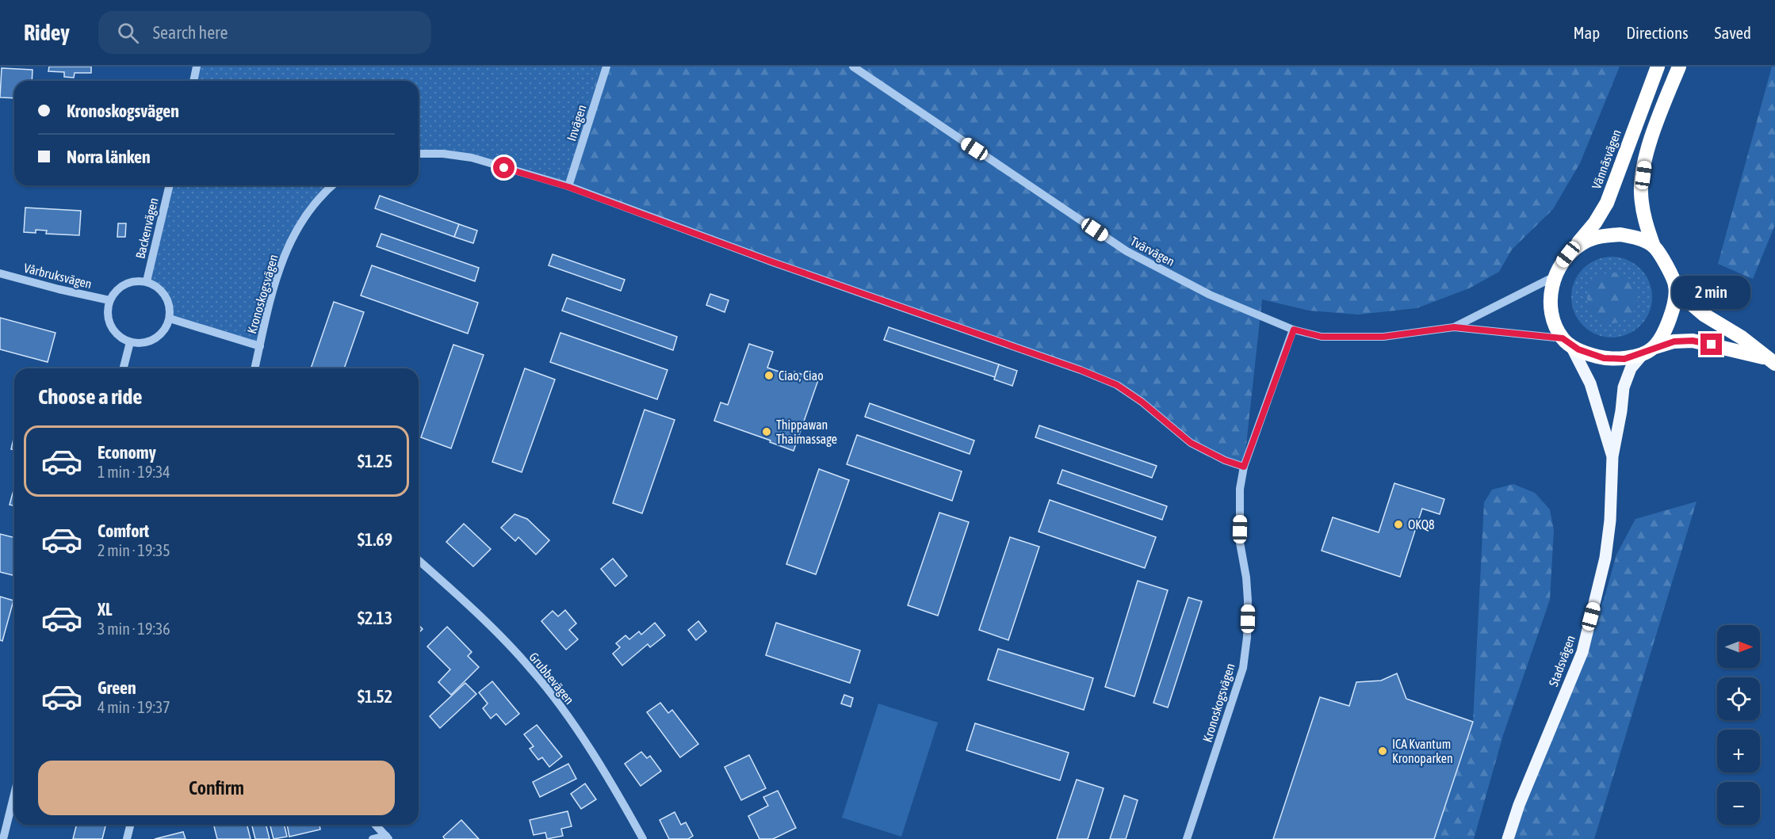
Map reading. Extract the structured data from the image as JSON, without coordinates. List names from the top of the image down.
{
  "streets": {
    "highway": ["Vännäsvägen"],
    "main road": ["Stadsvägen"],
    "street": [
      "Invägen",
      "Backenvägen",
      "Tvärvägen",
      "Vårbruksvägen",
      "Kronoskogsvägen",
      "Grubbevägen"
    ]
  },
  "crossings": [
    ["Vännäsvägen", "Tvärvägen"],
    ["Vännäsvägen", "Stadsvägen"],
    ["Backenvägen", "Vårbruksvägen"],
    ["Tvärvägen", "Kronoskogsvägen"],
    ["Tvärvägen", "Stadsvägen"]
  ],
  "places": [
    "Ciao, Ciao",
    "Thippawan Thaimassage",
    "OKQ8",
    "ICA Kvantum Kronoparken"
  ],
  "north": "right",
  "page": {
    "header": "Ridey",
    "search": "Search here",
    "nav": ["Map", "Directions", "Saved"],
    "banner": ["Kronoskogsvägen", "Norra länken"],
    "bubble": "2 min",
    "heading": "Choose a ride",
    "list": [
      {
        "name": "Economy",
        "note": "1 min · 19:34",
        "value": "$1.25"
      },
      {
        "name": "Comfort",
        "note": "2 min · 19:35",
        "value": "$1.69"
      },
      {
        "name": "XL",
        "note": "3 min · 19:36",
        "value": "$2.13"
      },
      {
        "name": "Green",
        "note": "4 min · 19:37",
        "value": "$1.52"
      }
    ],
    "map_buttons": ["+", "−"],
    "buttons": "Confirm"
  }
}
